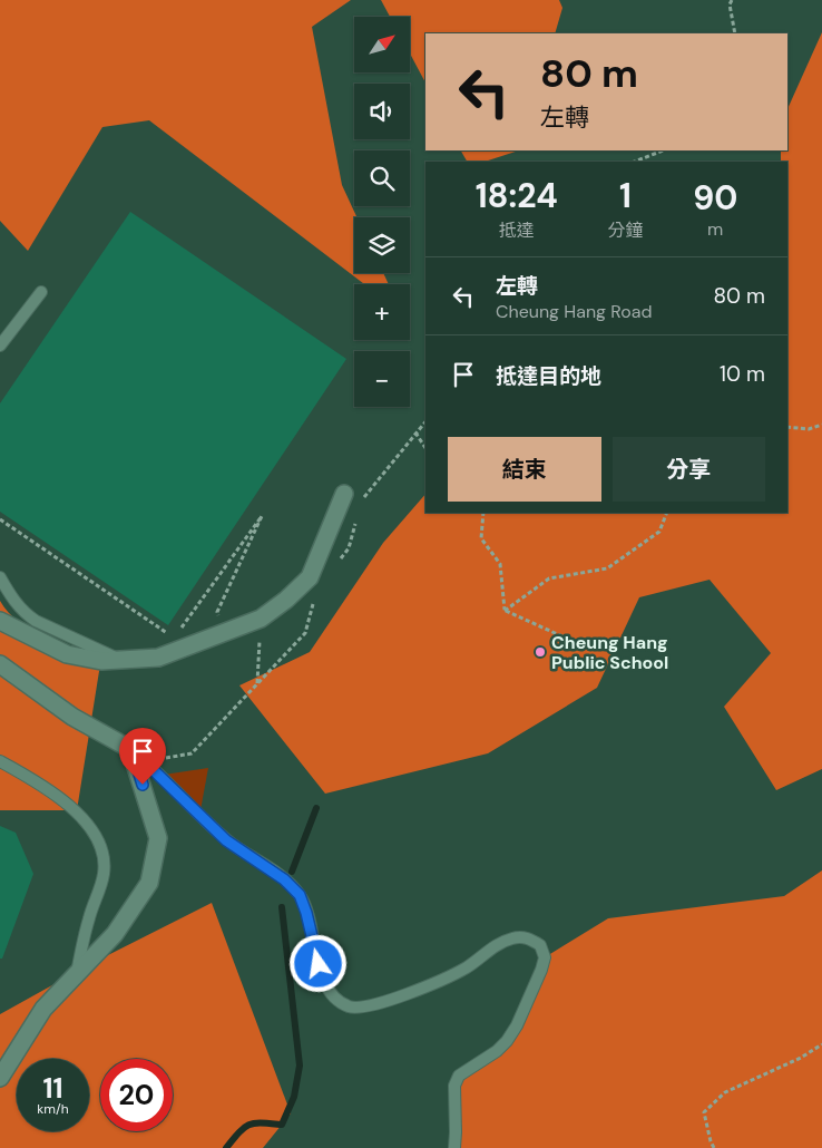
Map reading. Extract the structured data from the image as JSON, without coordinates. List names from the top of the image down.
{
  "places": ["Cheung Hang Public School"],
  "north": "top right",
  "page": {
    "map_buttons": ["+", "−"],
    "turn": ["80 m", "左轉"],
    "eta": [
      "18:24",
      "抵達",
      "1",
      "分鐘",
      "90",
      "m"
    ],
    "list": [
      {
        "name": "左轉",
        "note": "Cheung Hang Road",
        "value": "80 m"
      },
      {
        "name": "抵達目的地",
        "value": "10 m"
      }
    ],
    "buttons": ["結束", "分享"],
    "speed": "11 km/h",
    "limit": "20"
  }
}
